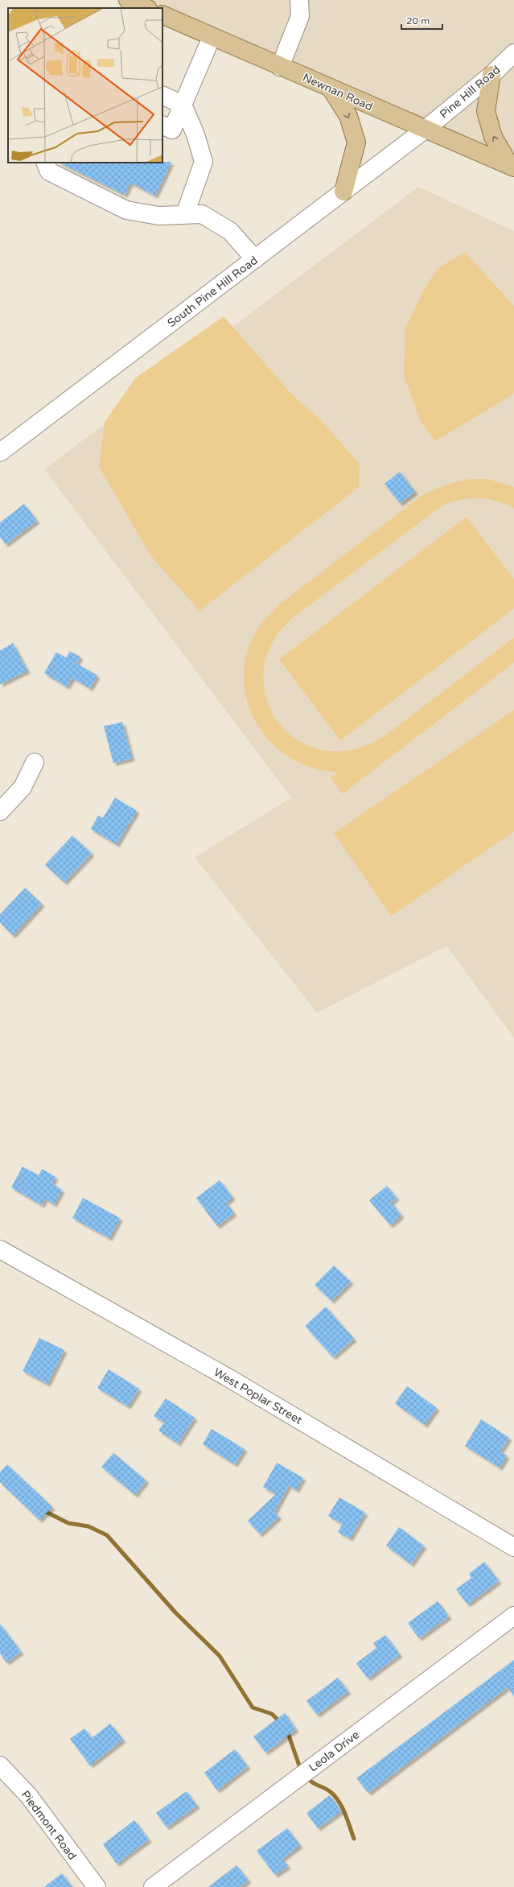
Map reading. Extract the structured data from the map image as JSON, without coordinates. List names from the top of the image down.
{
  "streets": {
    "main road": ["Newnan Road"],
    "street": [
      "Pine Hill Road",
      "South Pine Hill Road",
      "West Poplar Street",
      "Leola Drive",
      "Piedmont Road"
    ]
  },
  "crossings": [
    ["Newnan Road", "Pine Hill Road"],
    ["Newnan Road", "South Pine Hill Road"],
    ["Pine Hill Road", "South Pine Hill Road"]
  ],
  "scale_bar": "20 m"
}
